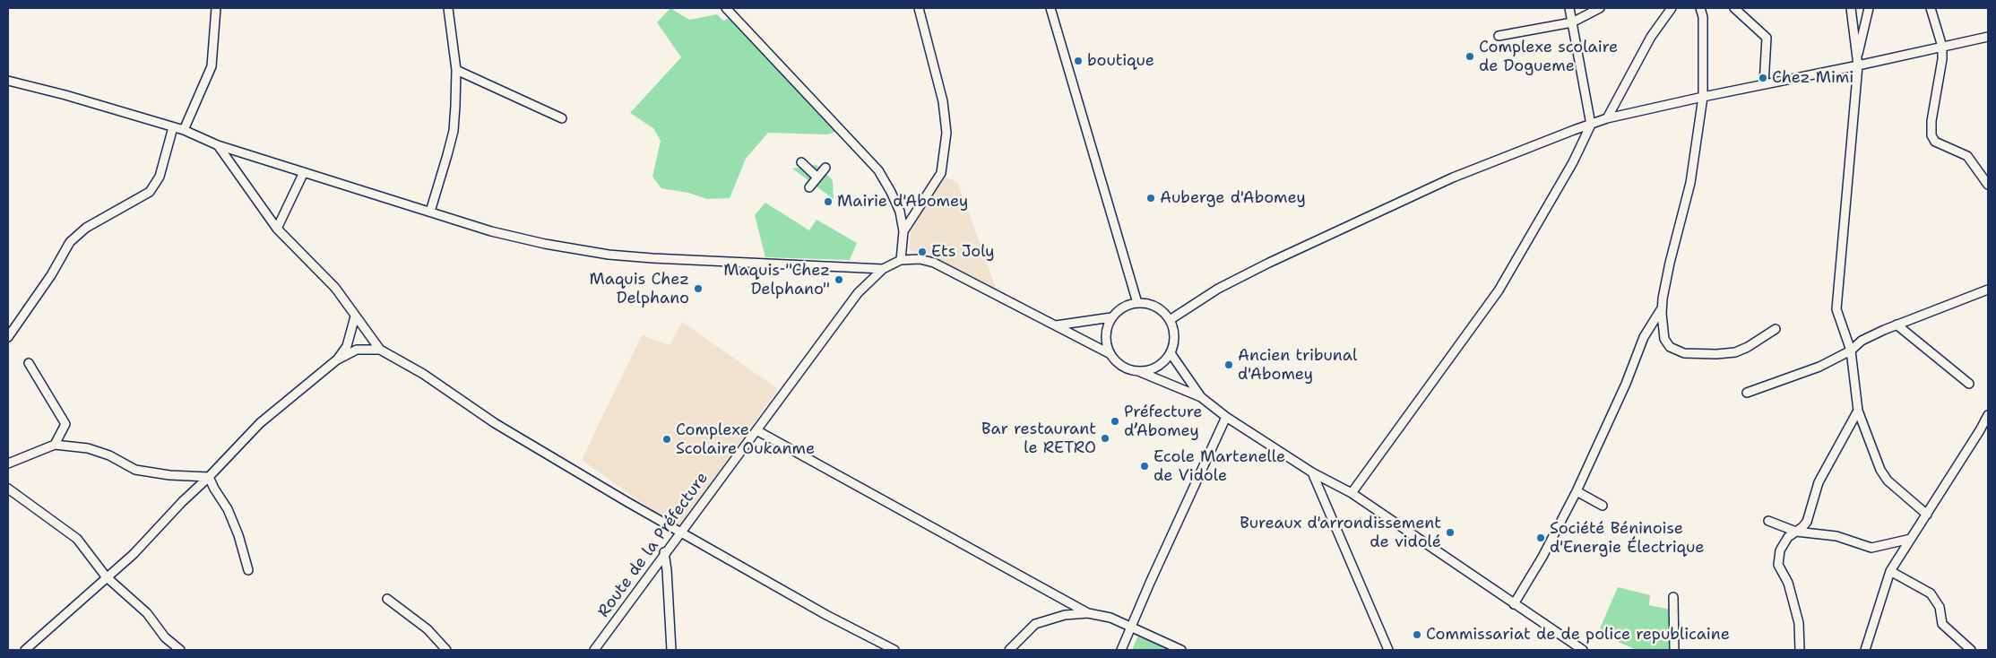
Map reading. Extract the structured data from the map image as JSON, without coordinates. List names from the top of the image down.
{
  "streets": {
    "street": ["Route de la Préfecture"]
  },
  "places": [
    "Complexe scolaire de Dogueme",
    "boutique",
    "Chez Mimi",
    "Auberge d'Abomey",
    "Mairie d'Abomey",
    "Ets Joly",
    "Maquis \"Chez Delphano\"",
    "Maquis Chez Delphano",
    "Ancien tribunal d'Abomey",
    "Préfecture d’Abomey",
    "Bar restaurant le RETRO",
    "Complexe Scolaire Oukanme",
    "Ecole Martenelle de Vidole",
    "Bureaux d'arrondissement de vidolé",
    "Société Béninoise d'Energie Électrique",
    "Commissariat de de police republicaine"
  ]
}
